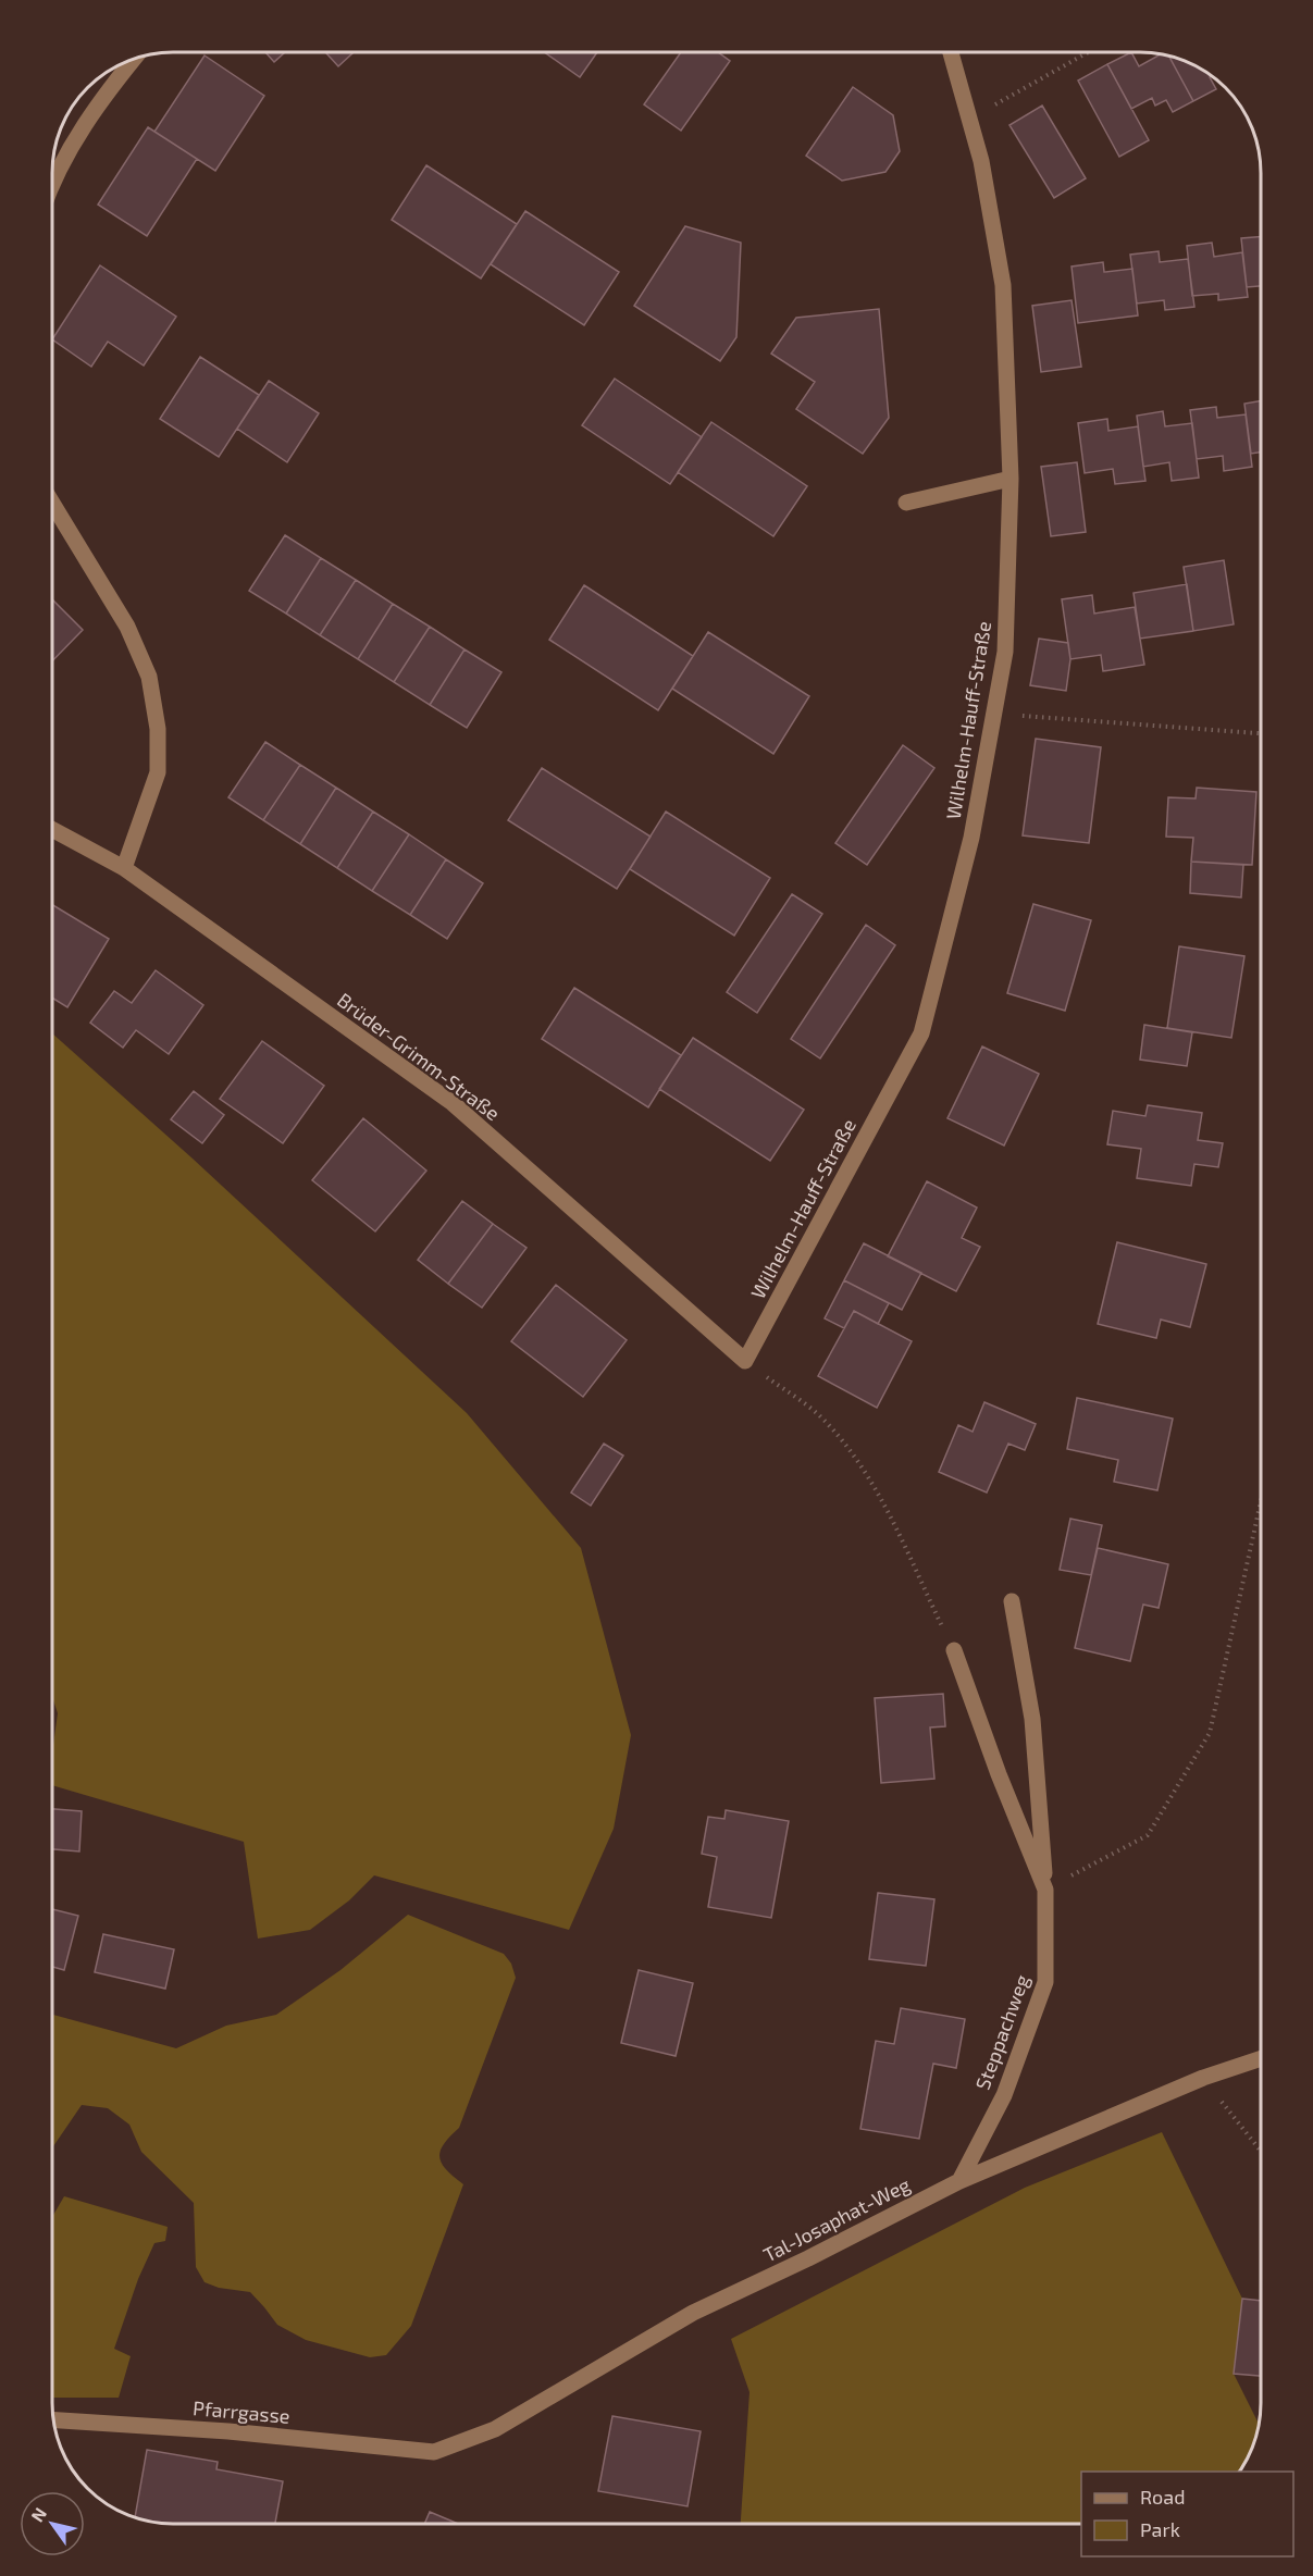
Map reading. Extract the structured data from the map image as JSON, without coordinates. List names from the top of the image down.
{
  "streets": {
    "street": [
      "Wilhelm-Hauff-Straße",
      "Brüder-Grimm-Straße",
      "Steppachweg",
      "Tal-Josaphat-Weg",
      "Pfarrgasse"
    ]
  },
  "crossings": [
    ["Wilhelm-Hauff-Straße", "Brüder-Grimm-Straße"],
    ["Steppachweg", "Tal-Josaphat-Weg"],
    ["Tal-Josaphat-Weg", "Pfarrgasse"]
  ],
  "legend": ["Road", "Park"],
  "north": "top left"
}
